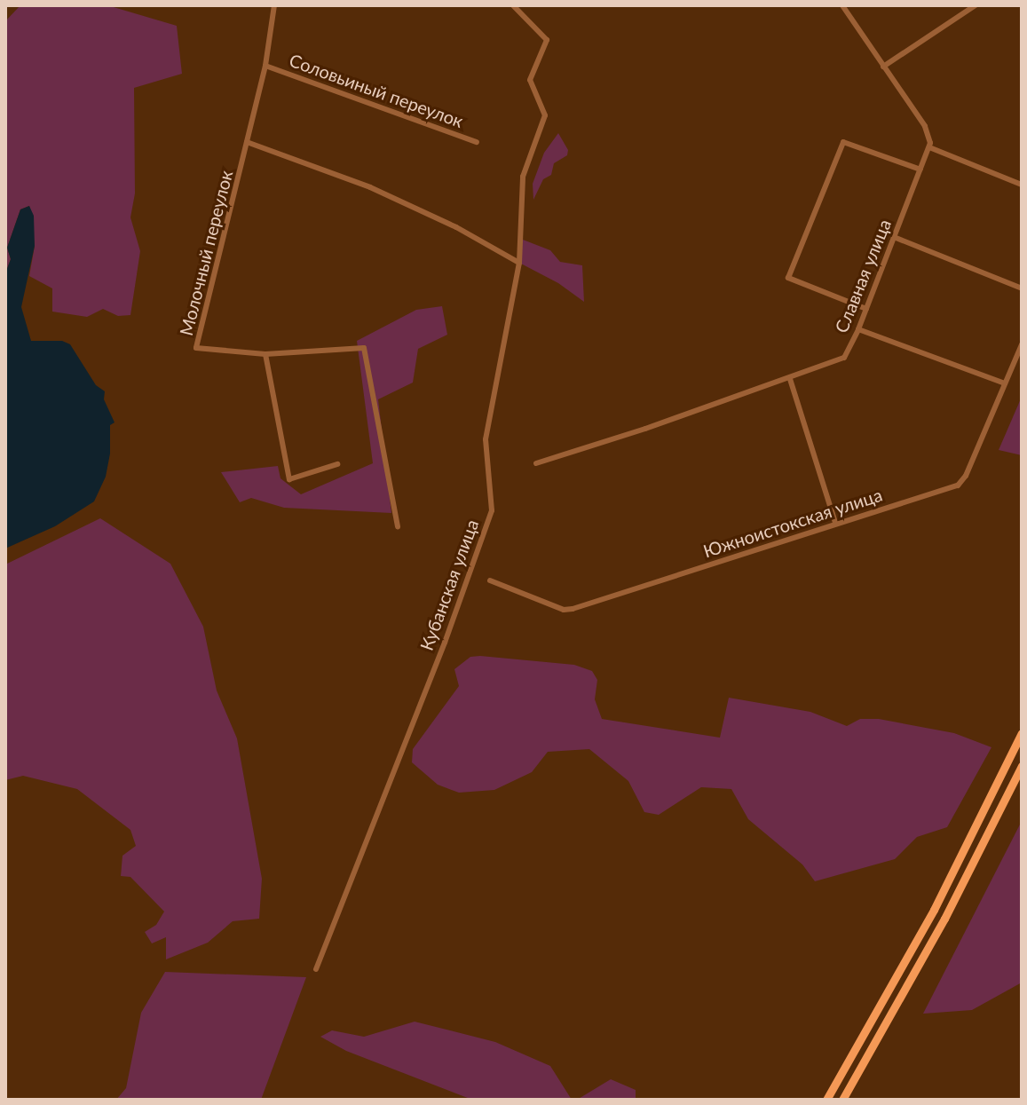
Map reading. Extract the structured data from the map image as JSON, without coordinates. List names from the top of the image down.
{
  "streets": {
    "street": [
      "Соловьиный переулок",
      "Молочный переулок",
      "Славная улица",
      "Южноистокская улица",
      "Кубанская улица"
    ]
  },
  "crossings": [
    ["Соловьиный переулок", "Молочный переулок"]
  ]
}
